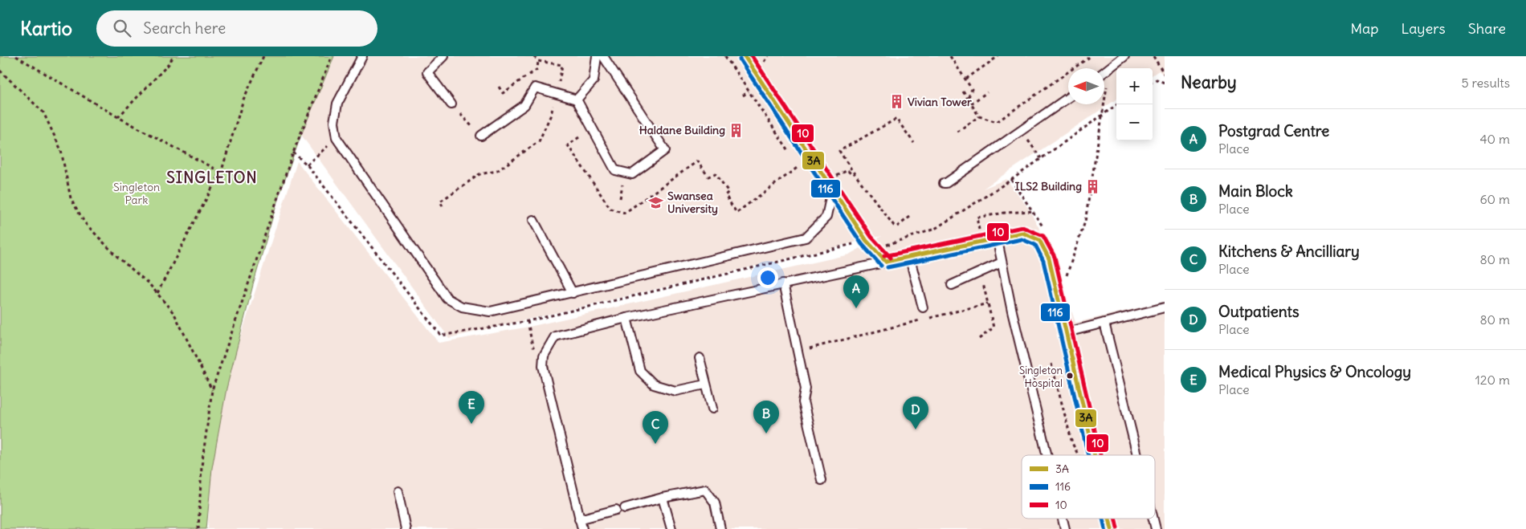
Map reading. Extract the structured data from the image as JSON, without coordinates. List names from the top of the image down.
{
  "districts": ["SINGLETON"],
  "parks": ["Singleton Park"],
  "places": {
    "building": ["Vivian Tower", "Haldane Building", "ILS2 Building"],
    "school or university": ["Swansea University"],
    "other": ["Singleton Hospital"]
  },
  "lines": ["transit line 3A", "transit line 10", "transit line 116"],
  "legend": ["3A", "116", "10"],
  "north": "left",
  "page": {
    "header": "Kartio",
    "search": "Search here",
    "nav": ["Map", "Layers", "Share"],
    "heading": ["Nearby", "5 results"],
    "map_buttons": ["+", "−"],
    "list": [
      {
        "mark": "A",
        "name": "Postgrad Centre",
        "note": "Place",
        "value": "40 m"
      },
      {
        "mark": "B",
        "name": "Main Block",
        "note": "Place",
        "value": "60 m"
      },
      {
        "mark": "C",
        "name": "Kitchens & Ancilliary",
        "note": "Place",
        "value": "80 m"
      },
      {
        "mark": "D",
        "name": "Outpatients",
        "note": "Place",
        "value": "80 m"
      },
      {
        "mark": "E",
        "name": "Medical Physics & Oncology",
        "note": "Place",
        "value": "120 m"
      }
    ],
    "pins": [
      "A",
      "E",
      "D",
      "B",
      "C"
    ]
  }
}
